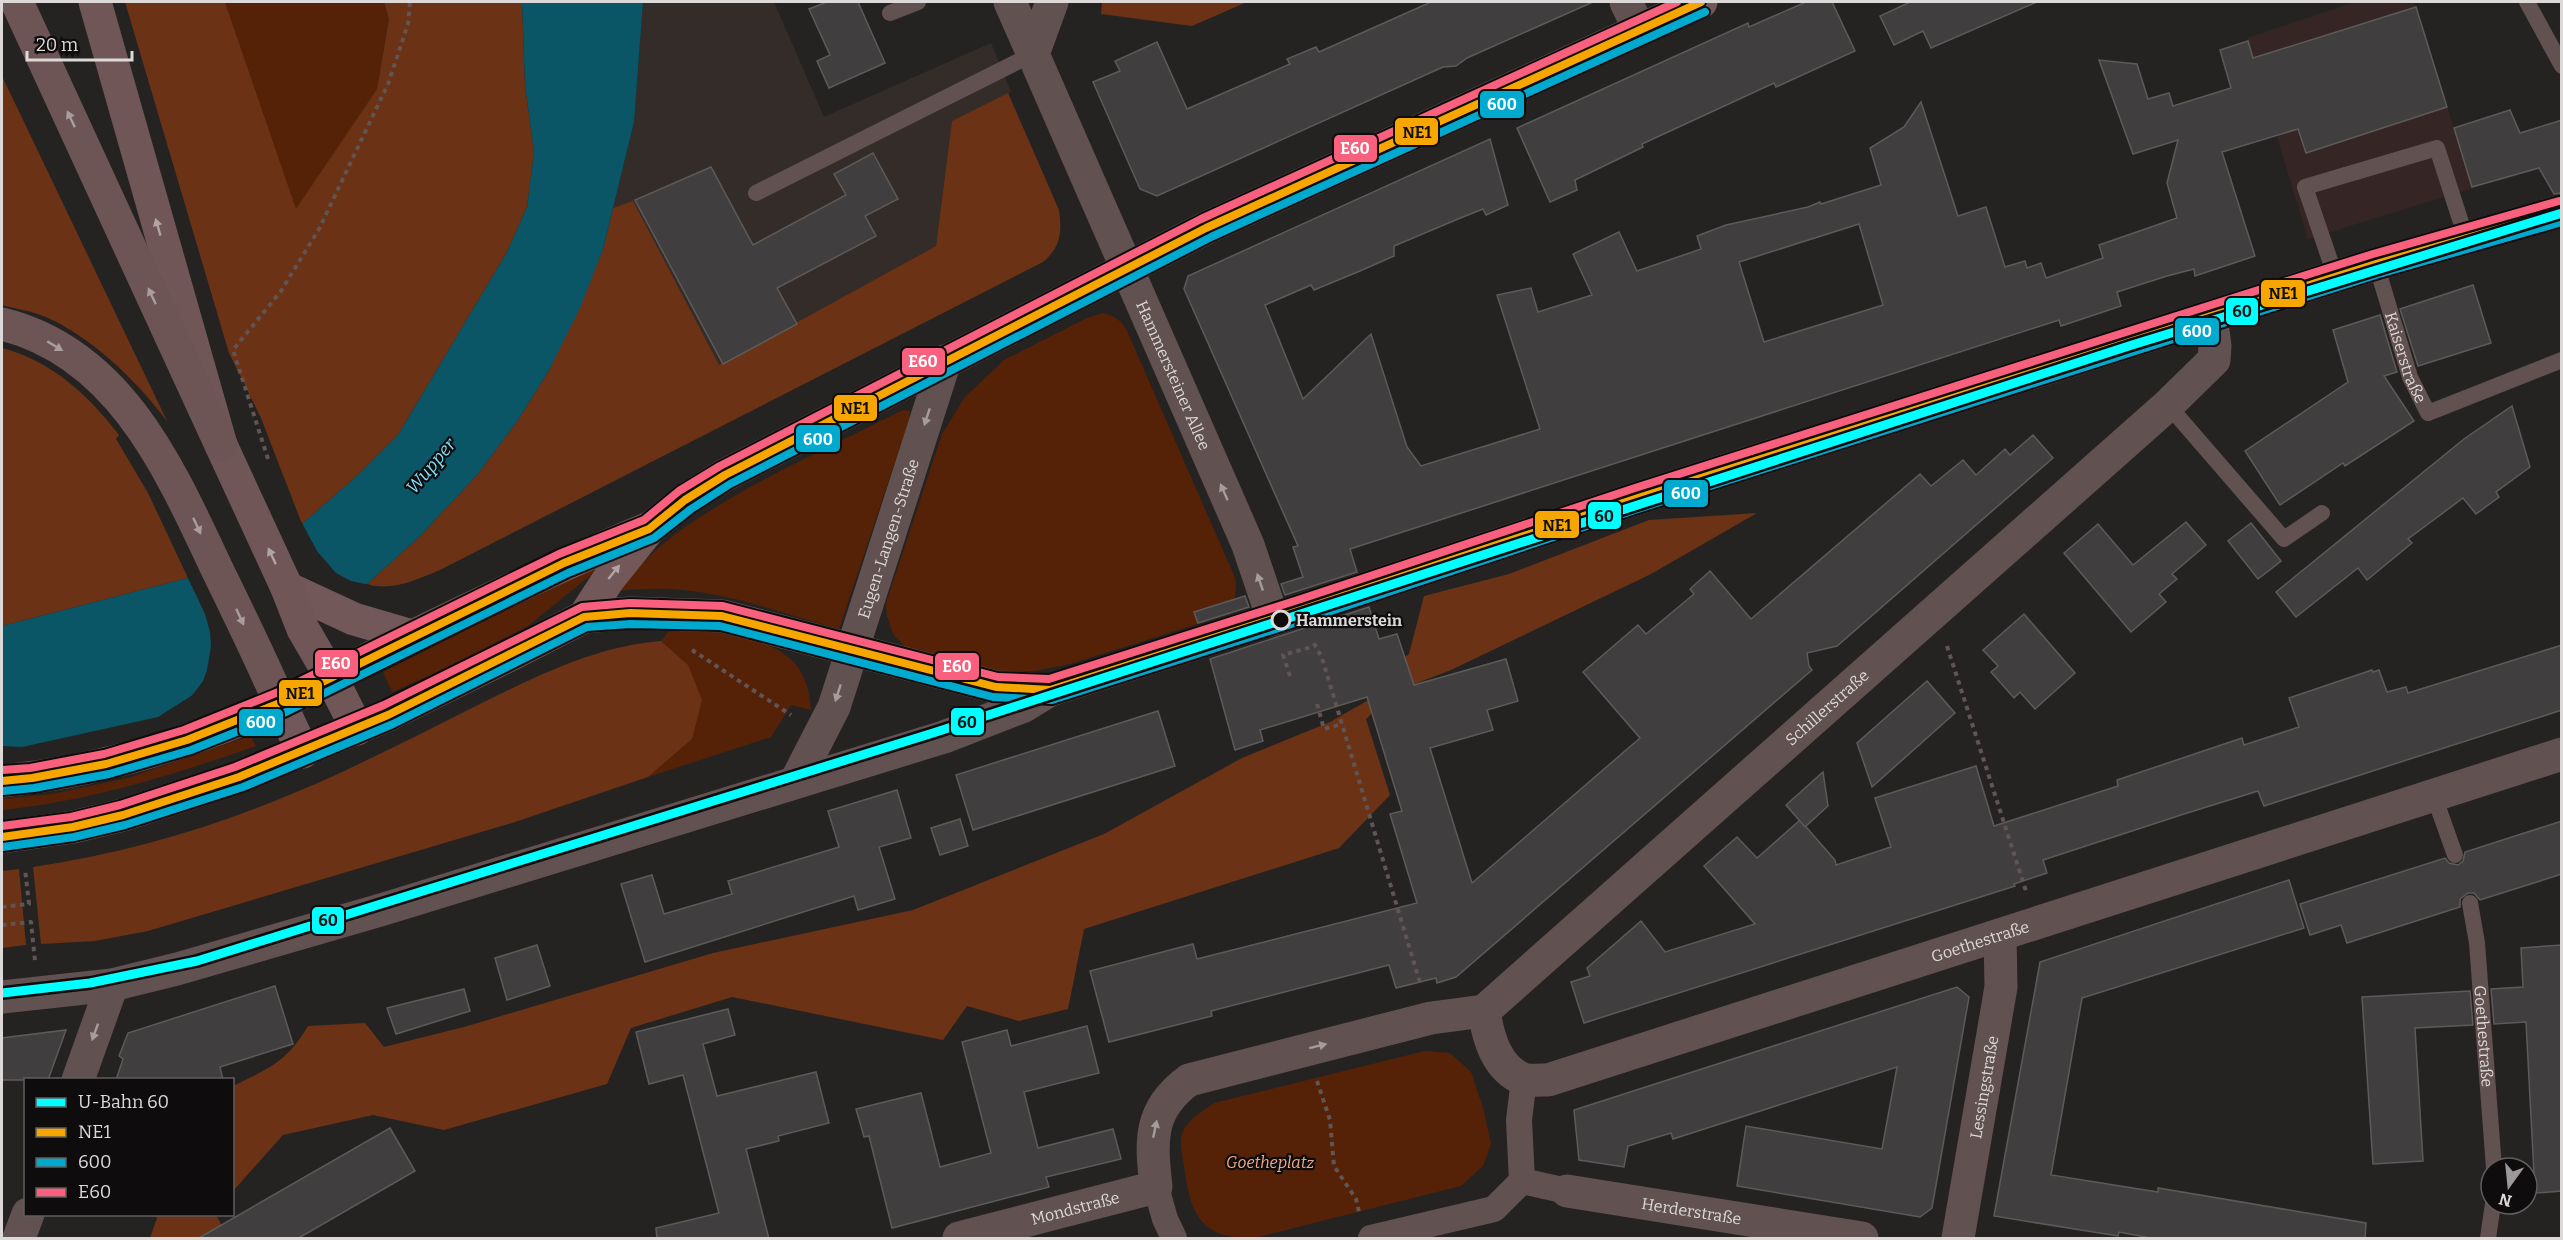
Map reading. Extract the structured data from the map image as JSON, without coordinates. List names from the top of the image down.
{
  "streets": {
    "street": [
      "Hammersteiner Allee",
      "Eugen-Langen-Straße",
      "Schillerstraße",
      "Goethestraße",
      "Lessingstraße",
      "Mondstraße",
      "Herderstraße"
    ],
    "lane": ["Kaiserstraße"]
  },
  "crossings": [
    ["Goethestraße", "Lessingstraße"]
  ],
  "one_way": ["Hammersteiner Allee", "Eugen-Langen-Straße"],
  "water": ["Wupper"],
  "parks": ["Goetheplatz"],
  "places": ["Hammerstein"],
  "lines": [
    "transit line NE1",
    "transit line E60",
    "transit line 600",
    "metro line 60"
  ],
  "legend": [
    "U-Bahn 60",
    "NE1",
    "600",
    "E60"
  ],
  "scale_bar": "20 m",
  "north": "bottom"
}
